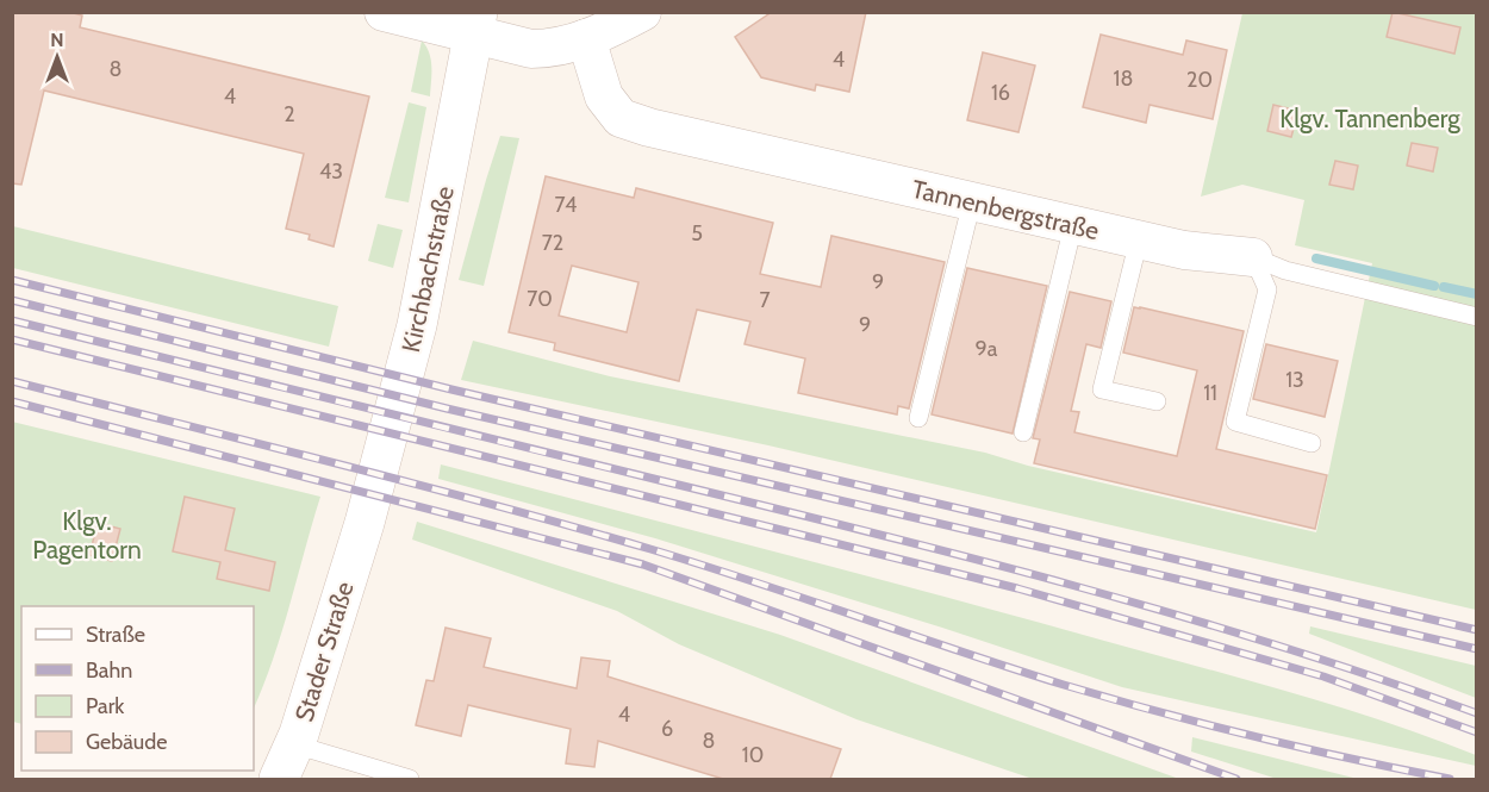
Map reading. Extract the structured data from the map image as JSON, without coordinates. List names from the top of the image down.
{
  "streets": {
    "main road": ["Kirchbachstraße", "Stader Straße"],
    "street": ["Tannenbergstraße"]
  },
  "crossings": [
    ["Kirchbachstraße", "Stader Straße"]
  ],
  "parks": ["Klgv. Tannenberg", "Klgv. Pagentorn"],
  "house_numbers": [
    "4",
    "8",
    "18",
    "20",
    "16",
    "4",
    "2",
    "43",
    "74",
    "5",
    "72",
    "9",
    "70",
    "7",
    "9",
    "9a",
    "13",
    "11",
    "4",
    "6",
    "8",
    "10"
  ],
  "legend": [
    "Straße",
    "Bahn",
    "Park",
    "Gebäude"
  ],
  "north": "top"
}
